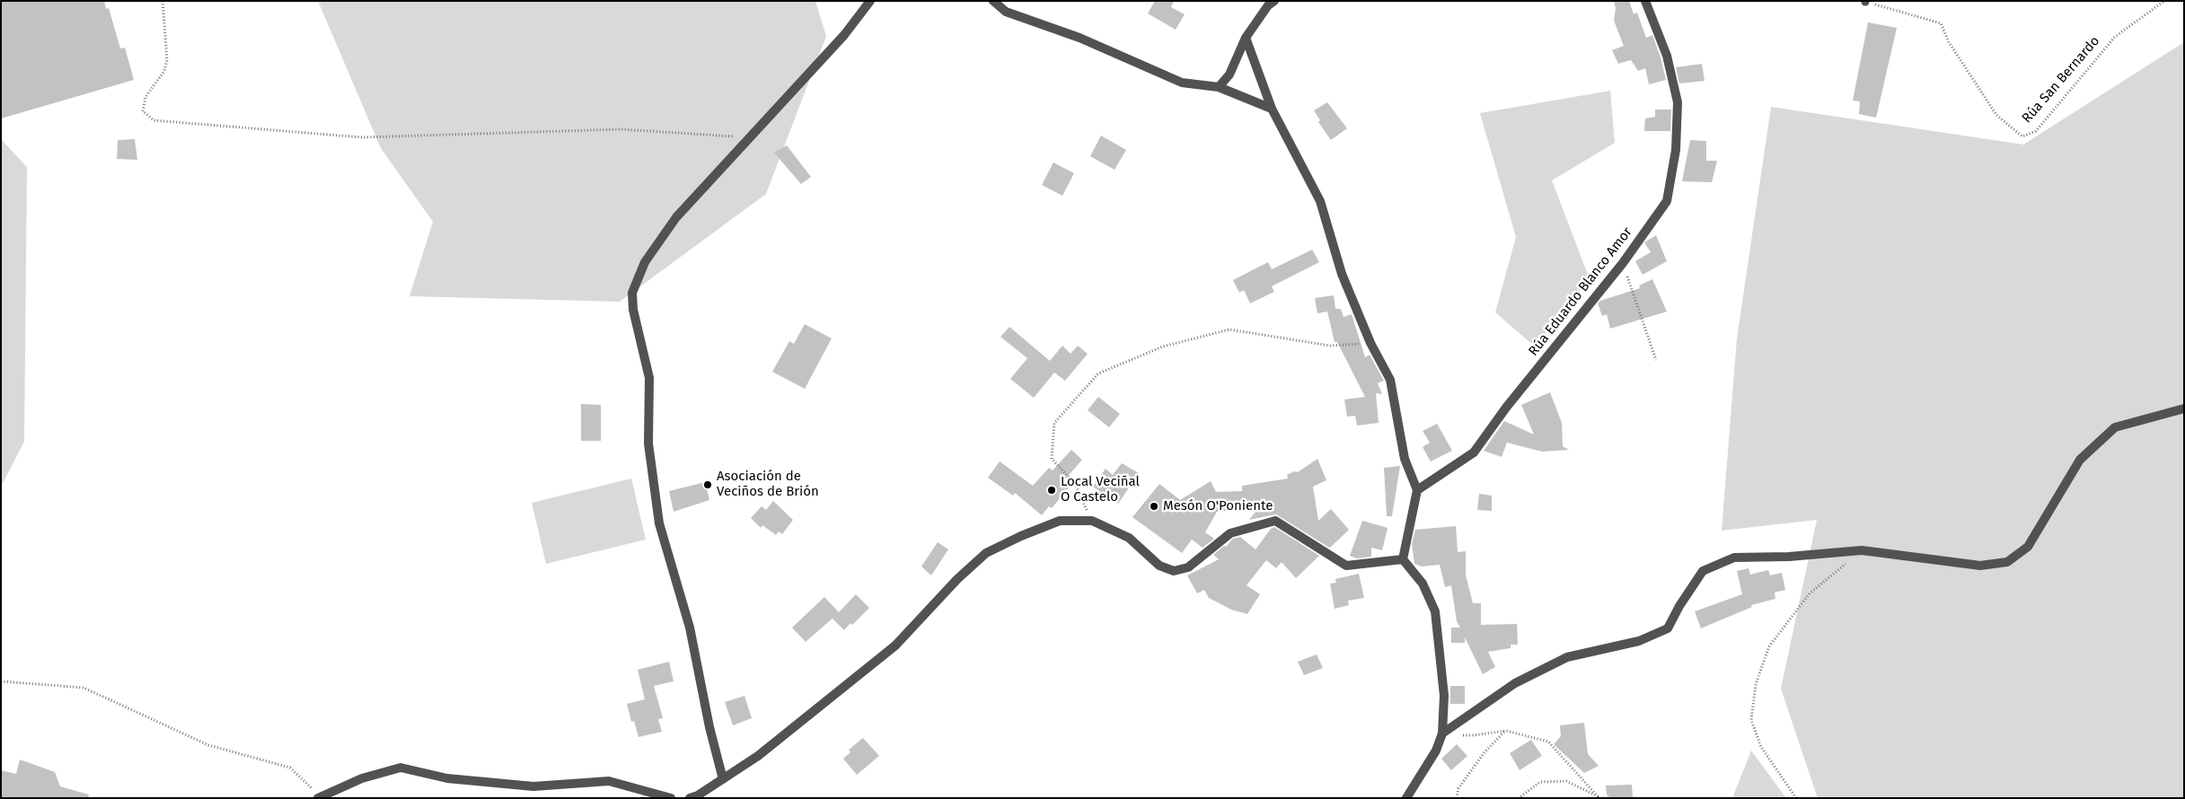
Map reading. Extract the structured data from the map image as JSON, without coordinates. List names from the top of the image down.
{
  "streets": {
    "street": ["Rúa Eduardo Blanco Amor"],
    "path": ["Rúa San Bernardo"]
  },
  "places": ["Asociación de Veciños de Brión", "Local Veciñal O Castelo", "Mesón O'Poniente"]
}
